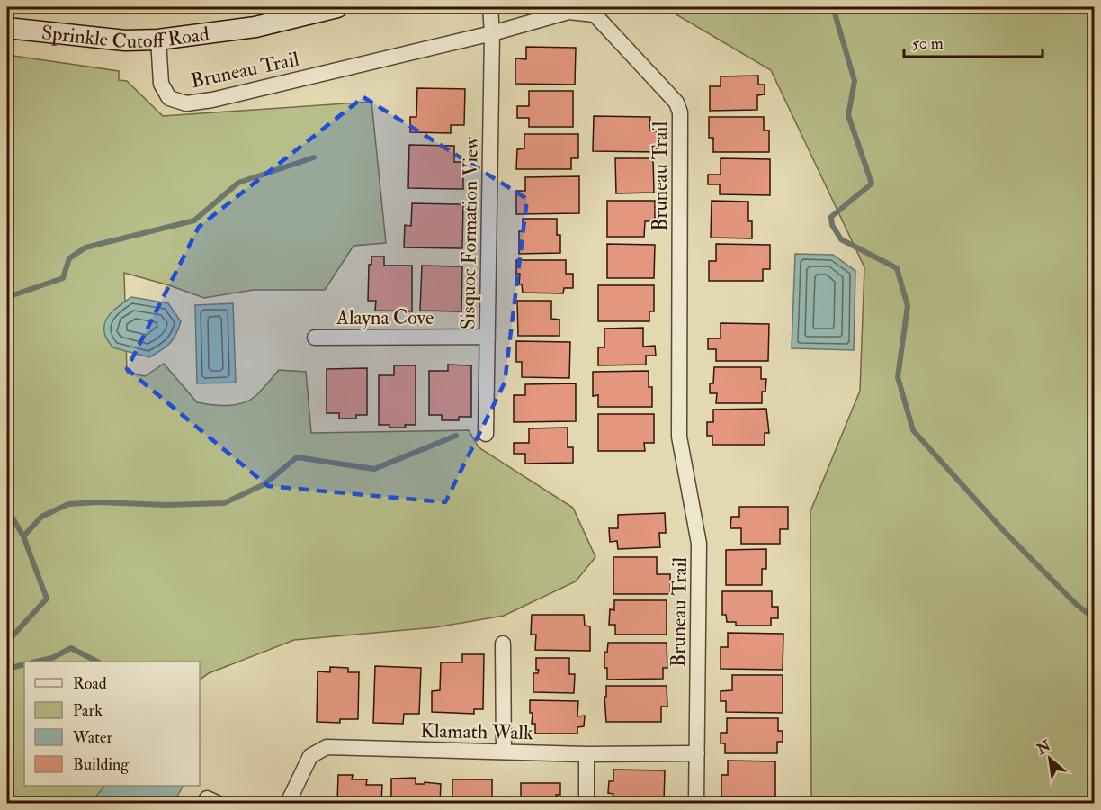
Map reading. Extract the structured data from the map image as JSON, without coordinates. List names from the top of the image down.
{
  "streets": {
    "street": [
      "Sprinkle Cutoff Road",
      "Bruneau Trail",
      "Sisquoc Formation View",
      "Alayna Cove",
      "Klamath Walk"
    ]
  },
  "crossings": [
    ["Sprinkle Cutoff Road", "Bruneau Trail"],
    ["Bruneau Trail", "Sisquoc Formation View"],
    ["Bruneau Trail", "Klamath Walk"],
    ["Sisquoc Formation View", "Alayna Cove"]
  ],
  "legend": [
    "Road",
    "Park",
    "Water",
    "Building"
  ],
  "scale_bar": "50 m",
  "north": "top left"
}
